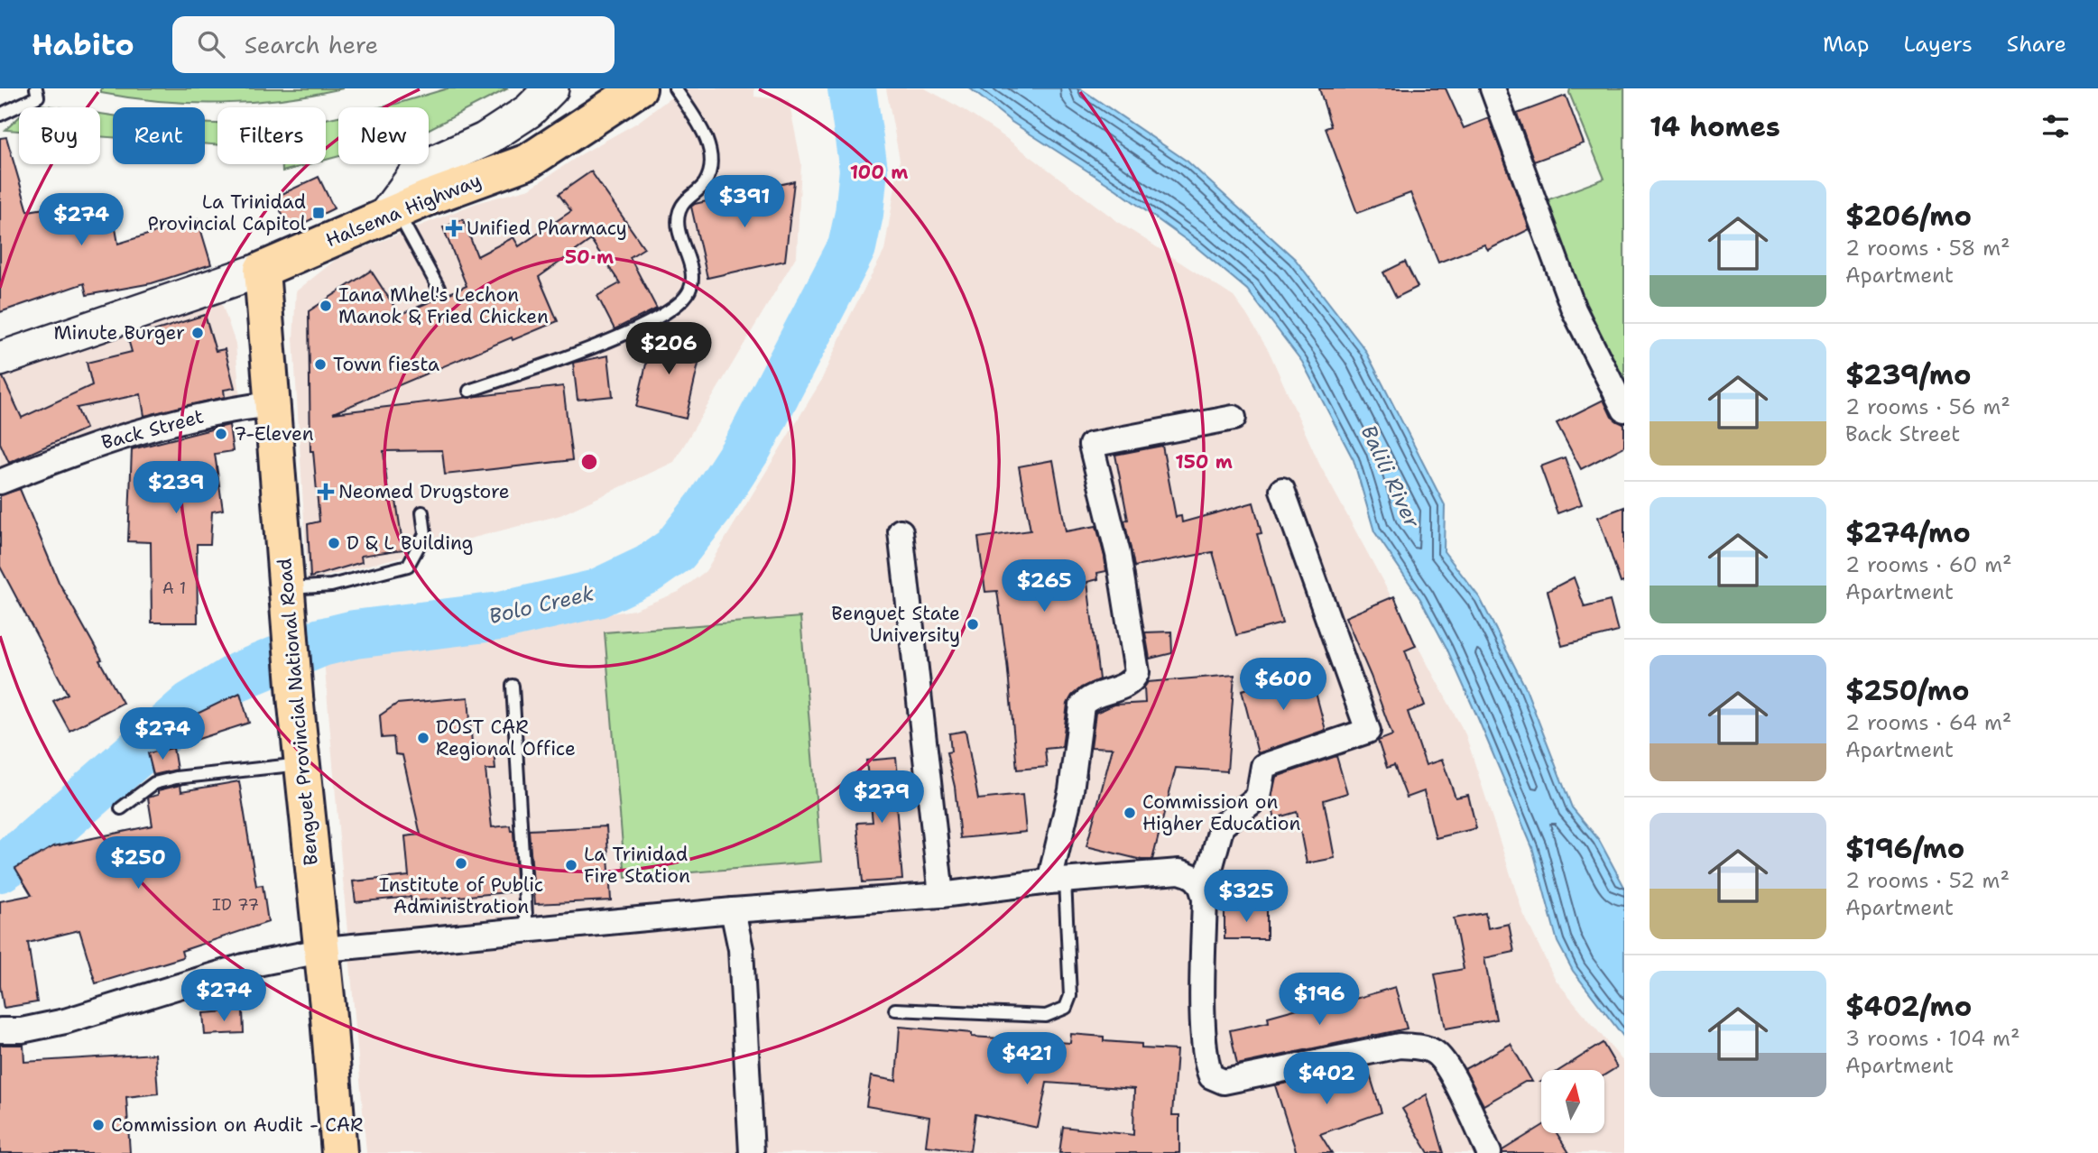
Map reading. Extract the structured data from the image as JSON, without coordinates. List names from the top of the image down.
{
  "streets": {
    "highway": ["Halsema Highway", "Benguet Provincial National Road"],
    "street": ["Back Street"]
  },
  "crossings": [
    ["Halsema Highway", "Benguet Provincial National Road"],
    ["Back Street", "Benguet Provincial National Road"]
  ],
  "water": ["Balili River", "Bolo Creek"],
  "places": {
    "transit": ["La Trinidad Provincial Capitol"],
    "health": ["Unified Pharmacy", "Neomed Drugstore"],
    "other": [
      "Iana Mhel's Lechon Manok & Fried Chicken",
      "Minute Burger",
      "Town fiesta",
      "7-Eleven",
      "D & L Building",
      "Benguet State University",
      "DOST CAR Regional Office",
      "Commission on Higher Education",
      "Institute of Public Administration",
      "La Trinidad Fire Station",
      "Commission on Audit - CAR"
    ]
  },
  "house_numbers": ["A 1", "ID 77"],
  "north": "top",
  "page": {
    "header": "Habito",
    "search": "Search here",
    "nav": ["Map", "Layers", "Share"],
    "heading": "14 homes",
    "chip": [
      "Buy",
      "Rent",
      "Filters",
      "New"
    ],
    "list": [
      {
        "name": "$206/mo",
        "note": "2 rooms · 58 m² · Apartment"
      },
      {
        "name": "$239/mo",
        "note": "2 rooms · 56 m² · Back Street"
      },
      {
        "name": "$274/mo",
        "note": "2 rooms · 60 m² · Apartment"
      },
      {
        "name": "$250/mo",
        "note": "2 rooms · 64 m² · Apartment"
      },
      {
        "name": "$196/mo",
        "note": "2 rooms · 52 m² · Apartment"
      },
      {
        "name": "$402/mo",
        "note": "3 rooms · 104 m² · Apartment"
      }
    ],
    "price": [
      "$391",
      "$274",
      "$206",
      "$239",
      "$265",
      "$600",
      "$274",
      "$279",
      "$250",
      "$325",
      "$274",
      "$196",
      "$421",
      "$402"
    ]
  },
  "rings": ["100 m", "50 m", "150 m"]
}
